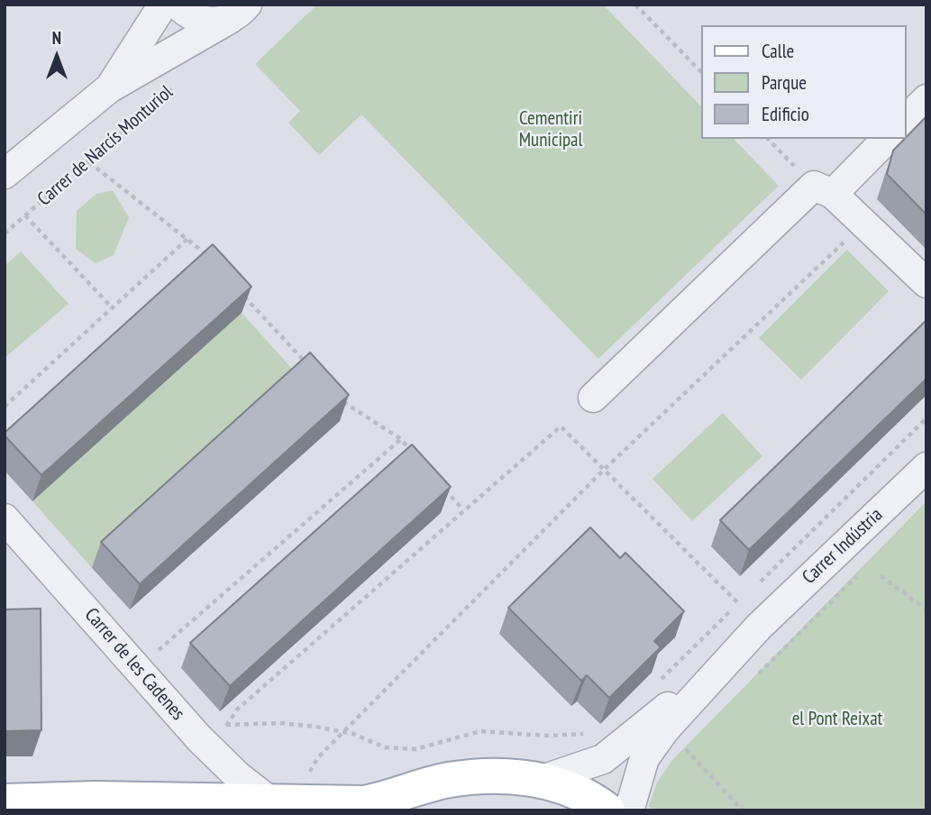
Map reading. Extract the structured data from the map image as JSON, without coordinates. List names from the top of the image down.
{
  "streets": {
    "street": ["Carrer de Narcís Monturiol", "Carrer Indústria", "Carrer de les Cadenes"]
  },
  "parks": ["Cementiri Municipal", "el Pont Reixat"],
  "legend": ["Calle", "Parque", "Edificio"],
  "north": "top"
}
